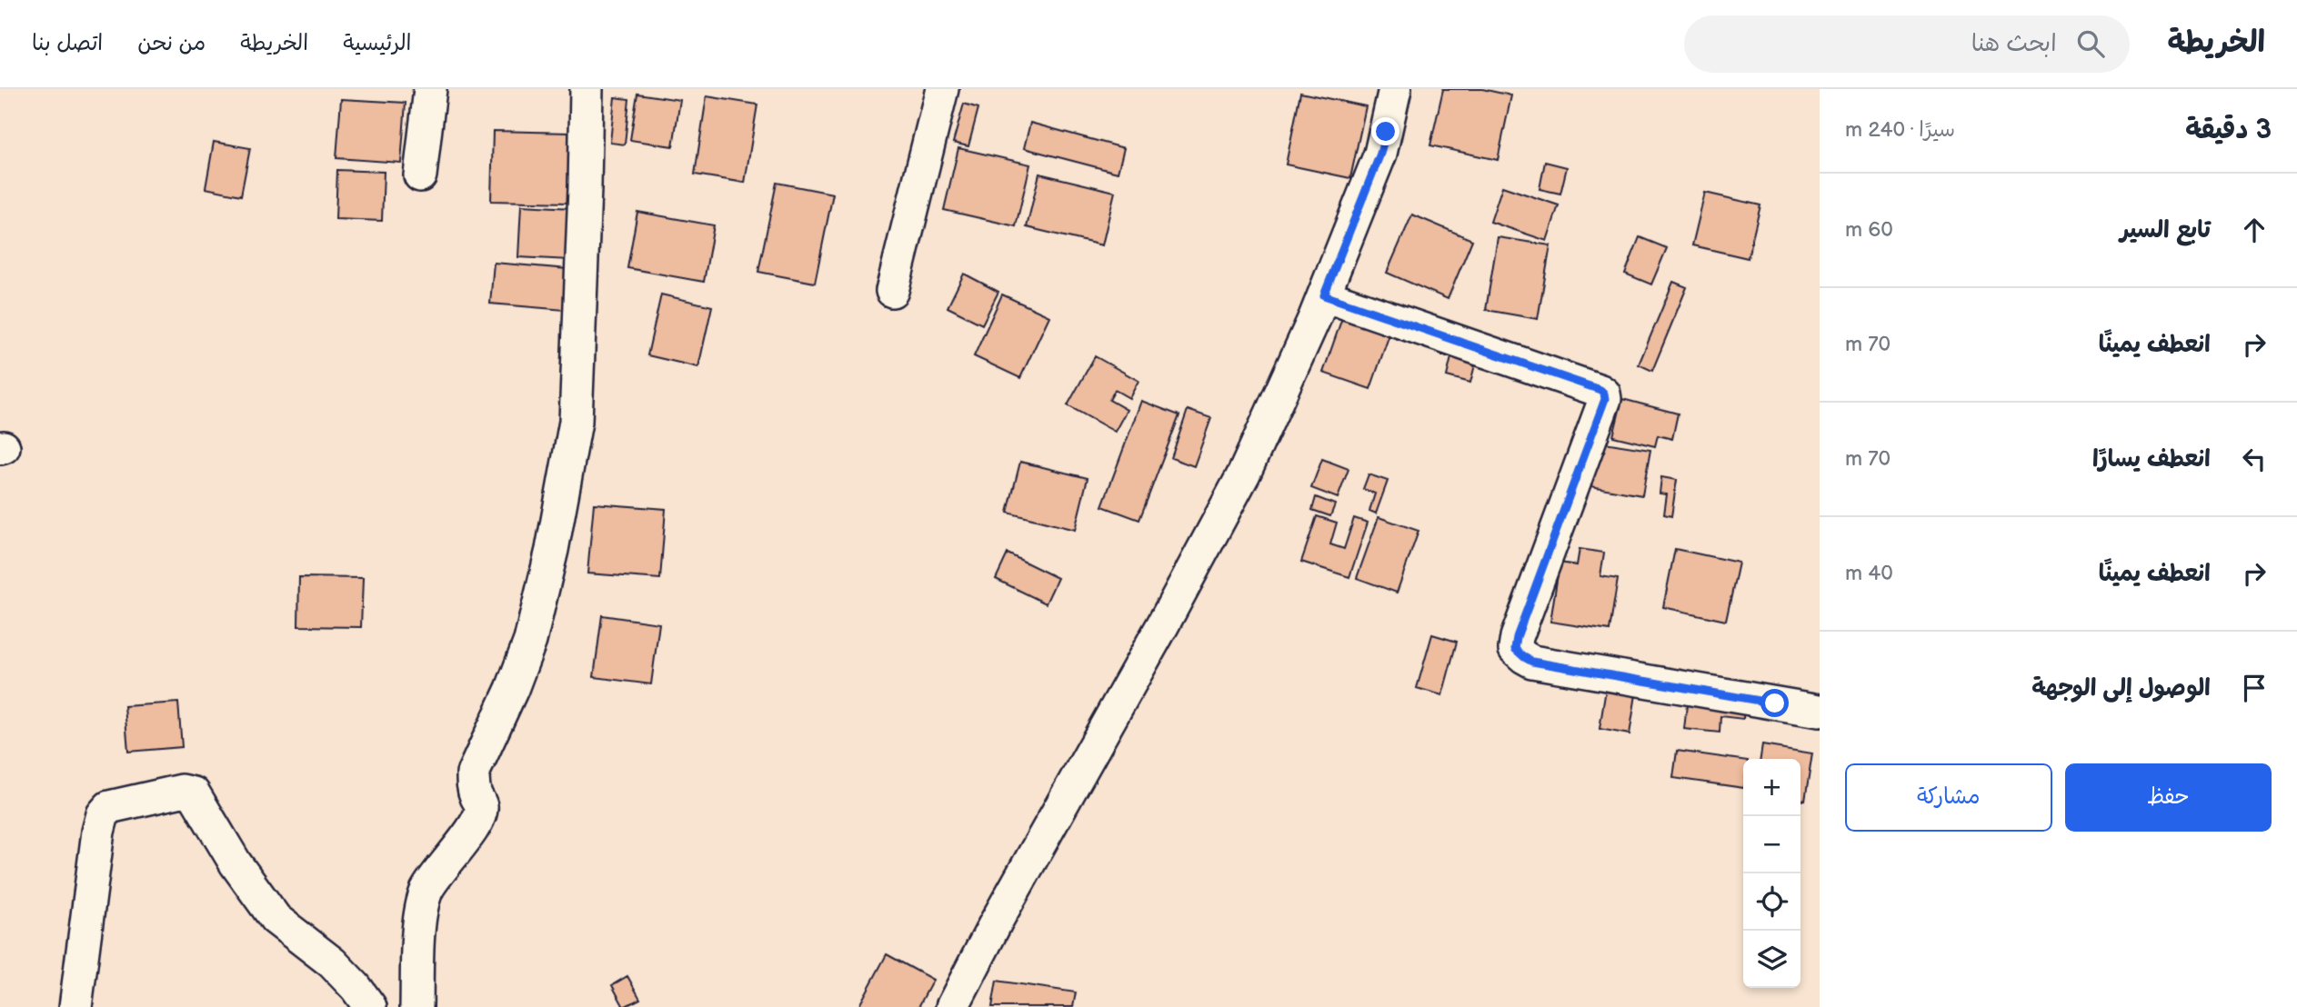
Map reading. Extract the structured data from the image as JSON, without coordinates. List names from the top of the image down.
{
  "page": {
    "header": "الخريطة",
    "search": "ابحث هنا",
    "nav": [
      "الرئيسية",
      "الخريطة",
      "من نحن",
      "اتصل بنا"
    ],
    "heading": ["3 دقيقة", "سيرًا · 240 m"],
    "list": [
      ["تابع السير", "60 m"],
      ["انعطف يمينًا", "70 m"],
      ["انعطف يسارًا", "70 m"],
      ["انعطف يمينًا", "40 m"],
      "الوصول إلى الوجهة"
    ],
    "buttons": ["حفظ", "مشاركة"],
    "map_buttons": ["+", "−"]
  }
}
